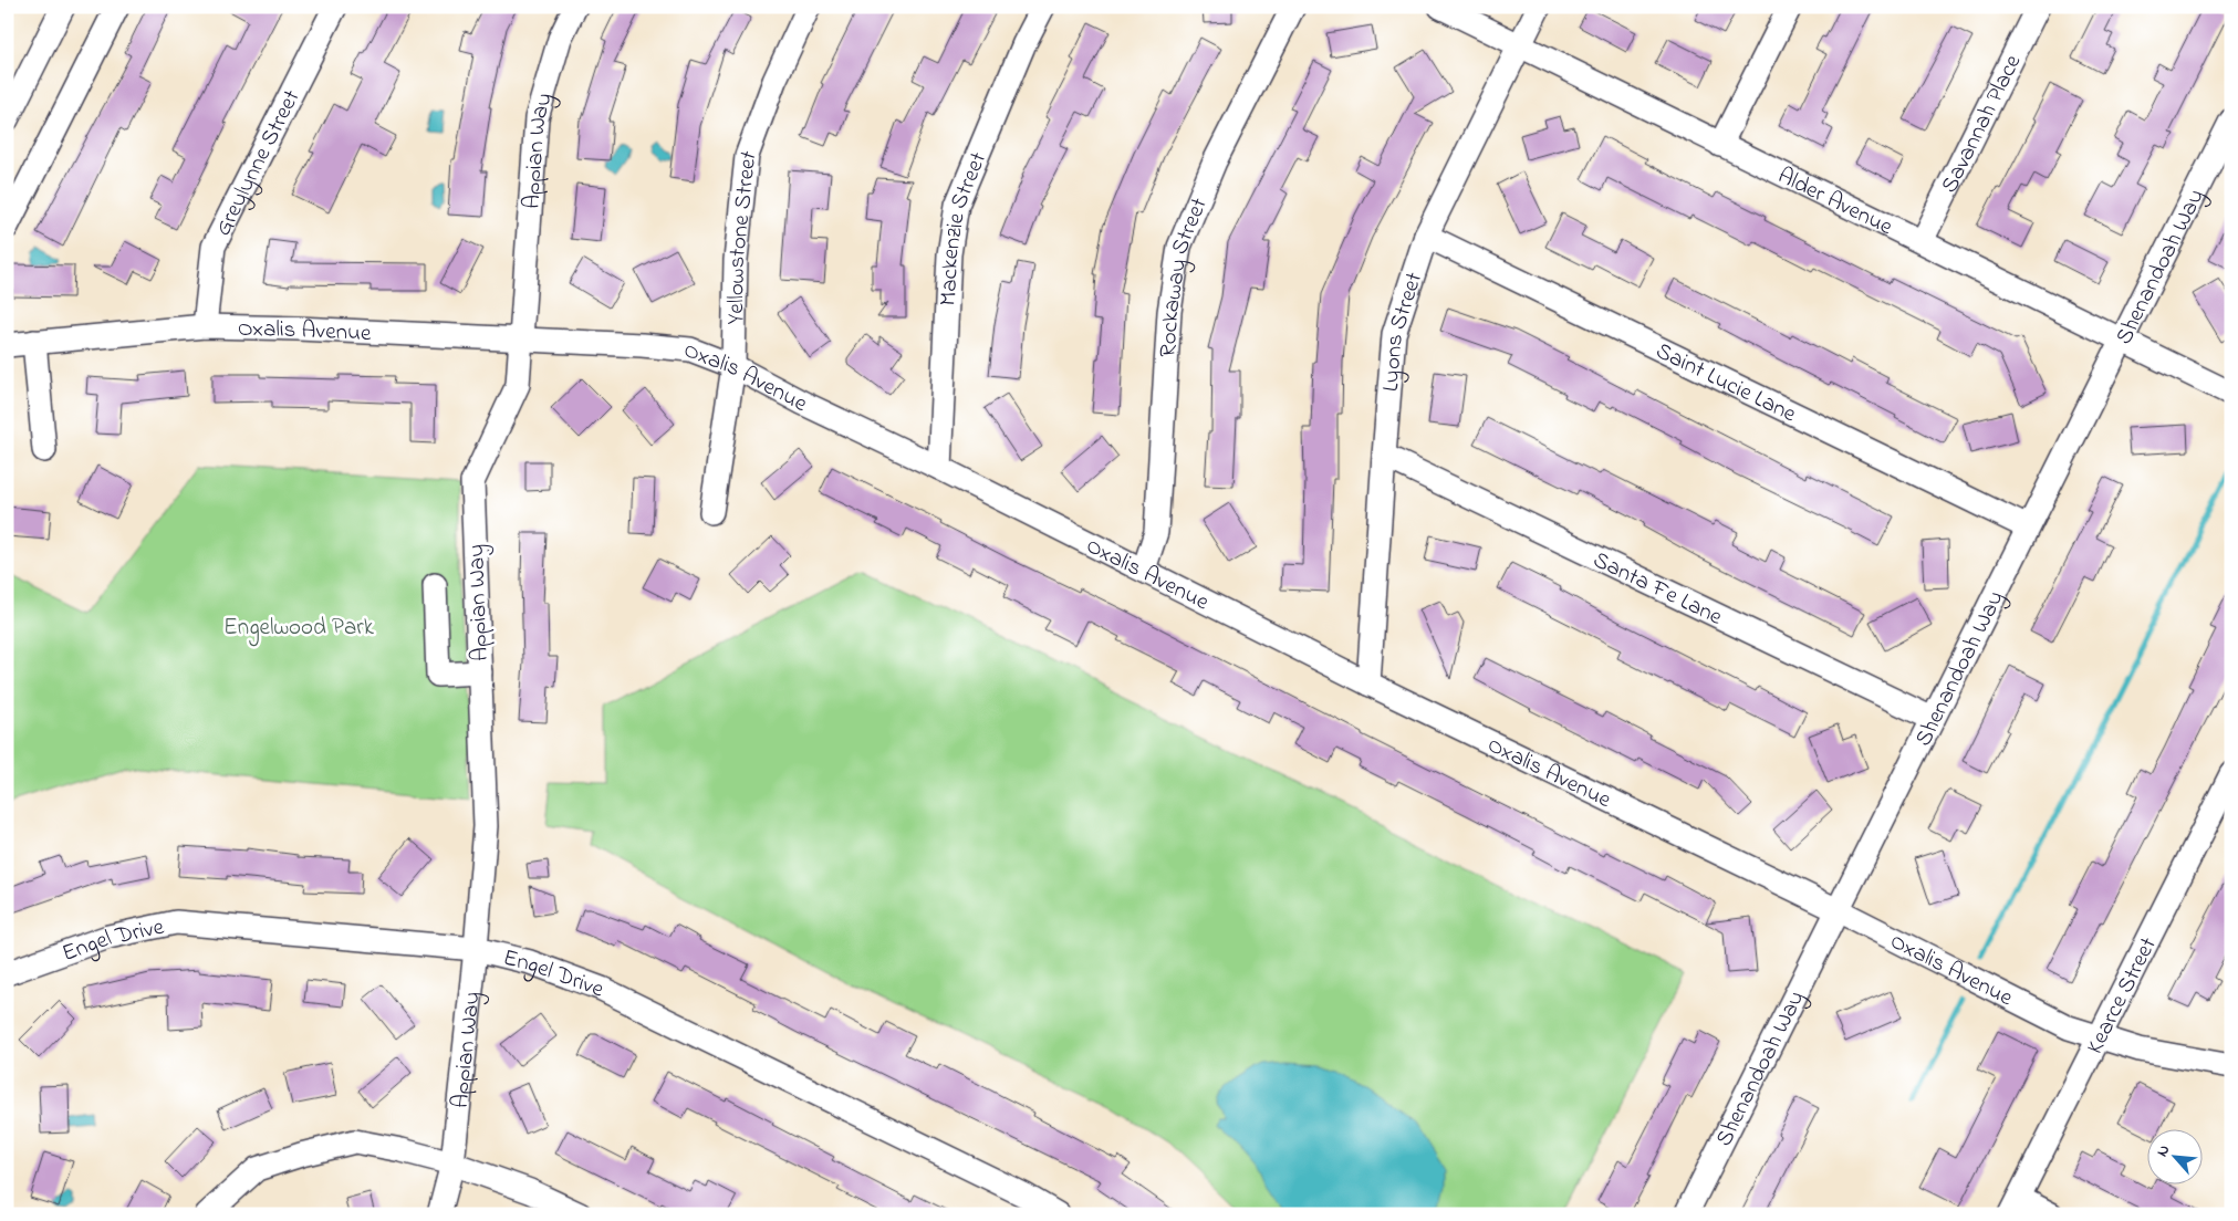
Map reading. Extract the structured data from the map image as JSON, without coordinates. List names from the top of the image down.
{
  "streets": {
    "street": [
      "Savannah Place",
      "Appian Way",
      "Greylynne Street",
      "Alder Avenue",
      "Mackenzie Street",
      "Yellowstone Street",
      "Shenandoah Way",
      "Rockaway Street",
      "Oxalis Avenue",
      "Lyons Street",
      "Saint Lucie Lane",
      "Santa Fe Lane",
      "Engel Drive",
      "Kearce Street"
    ]
  },
  "crossings": [
    ["Savannah Place", "Alder Avenue"],
    ["Appian Way", "Oxalis Avenue"],
    ["Appian Way", "Engel Drive"],
    ["Greylynne Street", "Oxalis Avenue"],
    ["Alder Avenue", "Shenandoah Way"],
    ["Alder Avenue", "Lyons Street"],
    ["Mackenzie Street", "Oxalis Avenue"],
    ["Yellowstone Street", "Oxalis Avenue"],
    ["Shenandoah Way", "Oxalis Avenue"],
    ["Shenandoah Way", "Saint Lucie Lane"],
    ["Shenandoah Way", "Santa Fe Lane"],
    ["Rockaway Street", "Oxalis Avenue"],
    ["Oxalis Avenue", "Lyons Street"],
    ["Oxalis Avenue", "Kearce Street"],
    ["Lyons Street", "Saint Lucie Lane"],
    ["Lyons Street", "Santa Fe Lane"]
  ],
  "parks": ["Engelwood Park"],
  "north": "top left"
}
